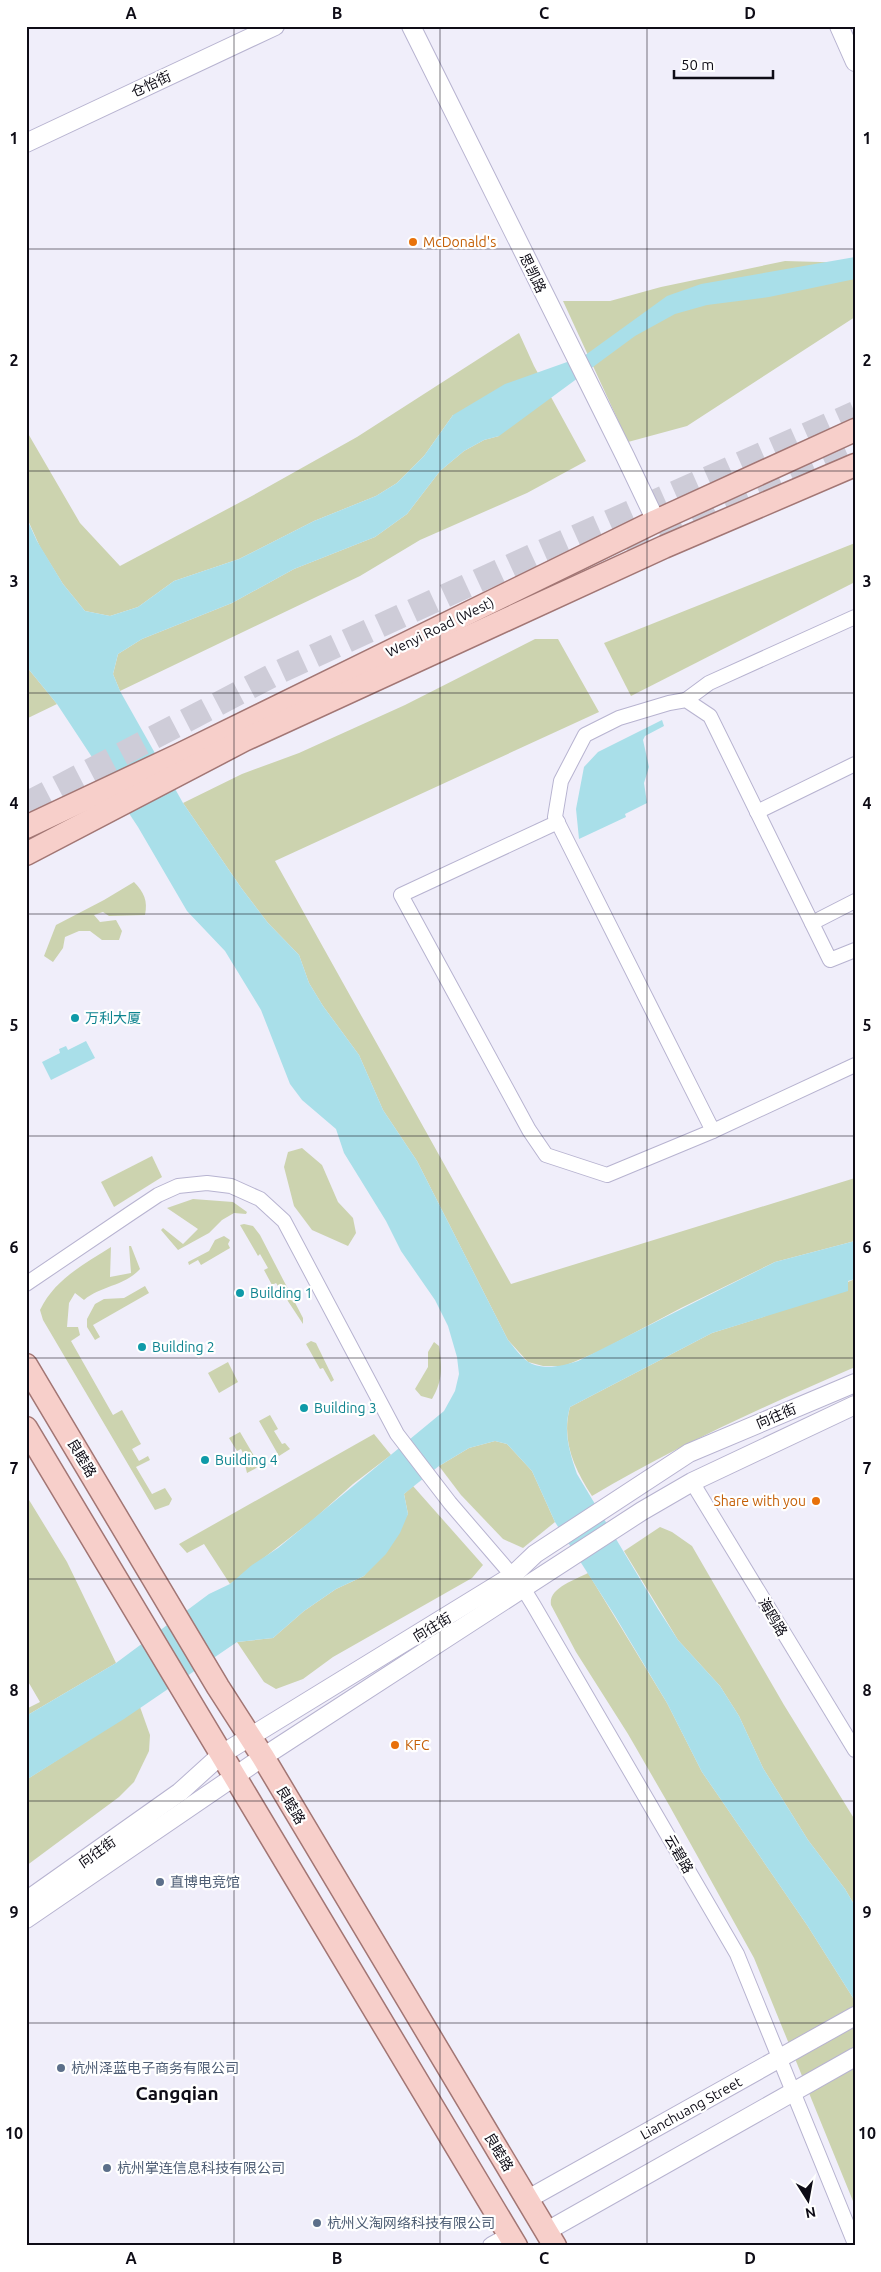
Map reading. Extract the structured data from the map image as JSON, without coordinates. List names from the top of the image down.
{
  "streets": {
    "main road": ["Wenyi Road (West)", "良睦路"],
    "street": [
      "仓怡街",
      "思凯路",
      "向往街",
      "海鸥路",
      "云碧路",
      "Lianchuang Street"
    ]
  },
  "crossings": [
    ["思凯路", "Wenyi Road (West)"],
    ["向往街", "良睦路"],
    ["向往街", "海鸥路"],
    ["向往街", "云碧路"],
    ["良睦路", "Lianchuang Street"],
    ["云碧路", "Lianchuang Street"]
  ],
  "districts": ["Cangqian"],
  "places": [
    "McDonald's",
    "万利大厦",
    "Building 1",
    "Building 2",
    "Building 3",
    "Building 4",
    "Share with you",
    "KFC",
    "直博电竞馆",
    "杭州泽蓝电子商务有限公司",
    "杭州掌连信息科技有限公司",
    "杭州义淘网络科技有限公司"
  ],
  "scale_bar": "50 m",
  "north": "bottom",
  "grid": {
    "columns": [
      "A",
      "B",
      "C",
      "D"
    ],
    "rows": [
      "1",
      "2",
      "3",
      "4",
      "5",
      "6",
      "7",
      "8",
      "9",
      "10"
    ]
  }
}
